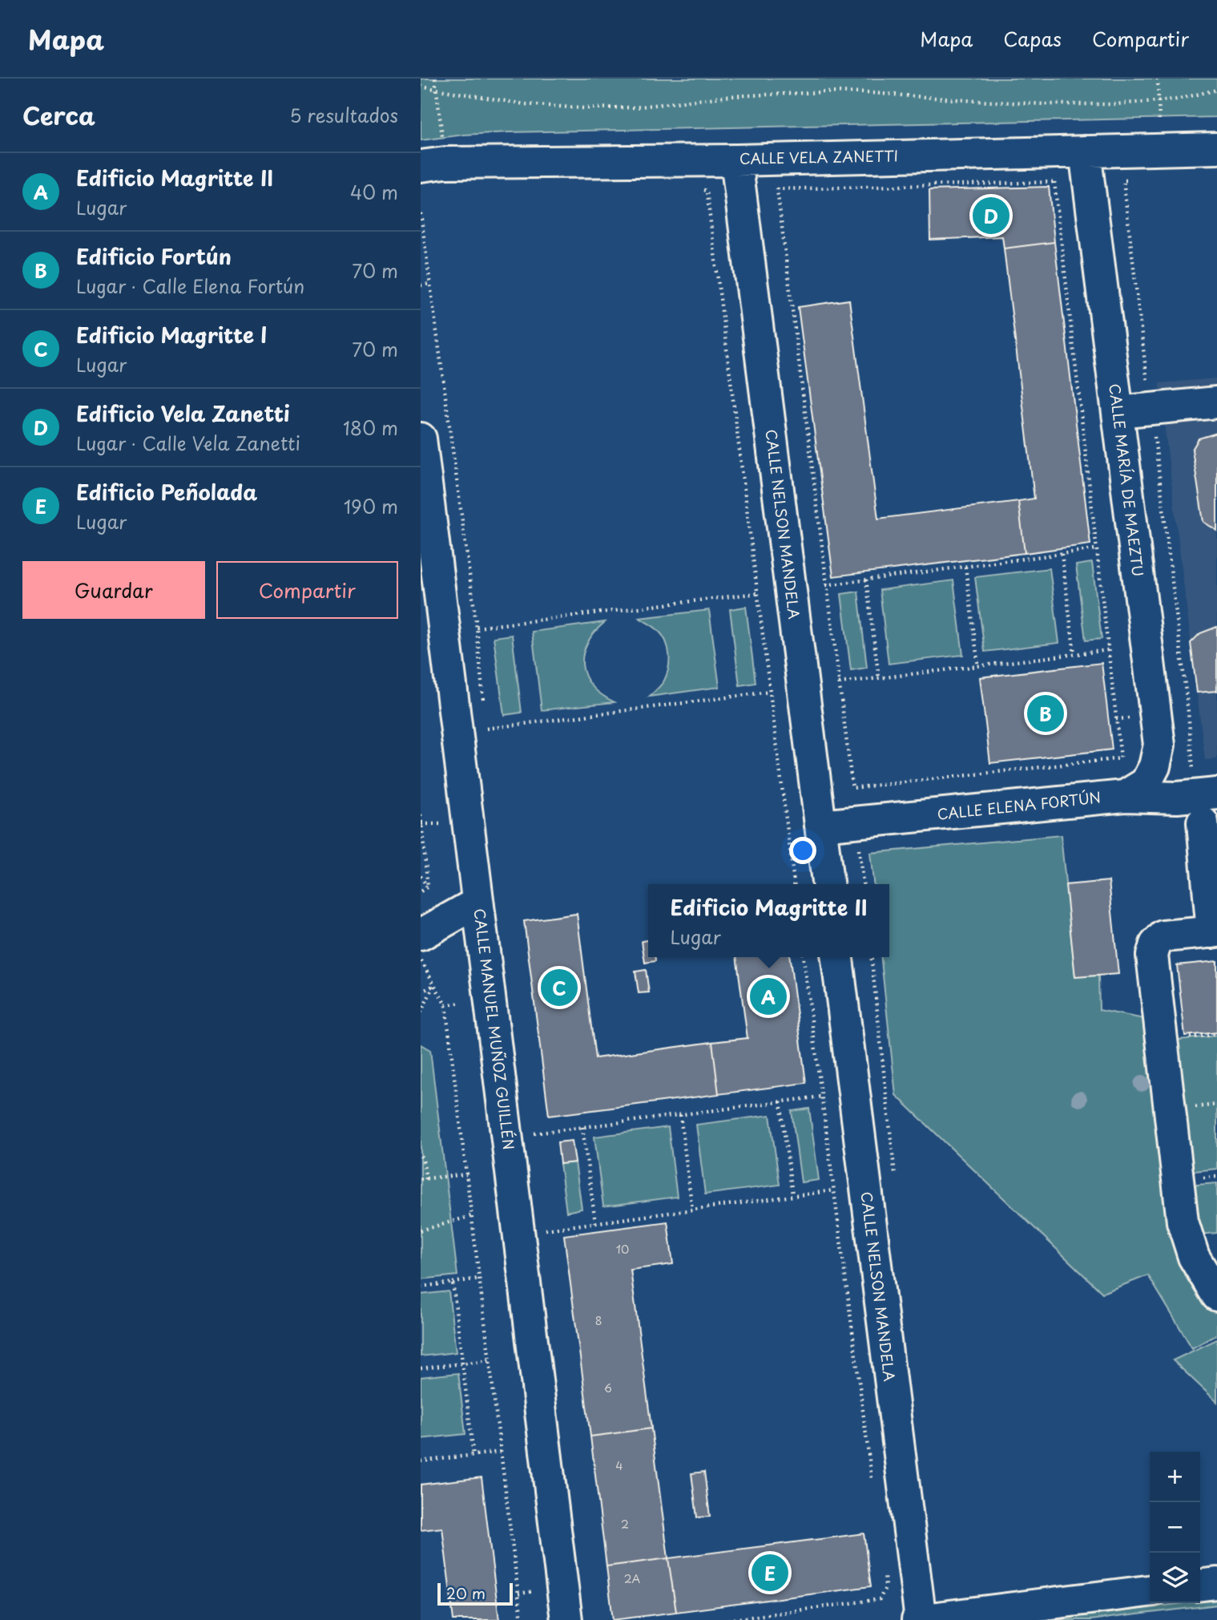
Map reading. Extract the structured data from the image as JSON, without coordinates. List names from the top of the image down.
{
  "streets": {
    "street": [
      "CALLE VELA ZANETTI",
      "CALLE MARÍA DE MAEZTU",
      "CALLE NELSON MANDELA",
      "CALLE ELENA FORTÚN",
      "CALLE MANUEL MUÑOZ GUILLÉN"
    ]
  },
  "crossings": [
    ["CALLE VELA ZANETTI", "CALLE MARÍA DE MAEZTU"],
    ["CALLE VELA ZANETTI", "CALLE NELSON MANDELA"],
    ["CALLE MARÍA DE MAEZTU", "CALLE ELENA FORTÚN"],
    ["CALLE NELSON MANDELA", "CALLE ELENA FORTÚN"]
  ],
  "house_numbers": [
    "10",
    "8",
    "6",
    "4",
    "2",
    "2A"
  ],
  "scale_bar": "20 m",
  "page": {
    "header": "Mapa",
    "nav": ["Mapa", "Capas", "Compartir"],
    "heading": ["Cerca", "5 resultados"],
    "list": [
      {
        "mark": "A",
        "name": "Edificio Magritte II",
        "note": "Lugar",
        "value": "40 m"
      },
      {
        "mark": "B",
        "name": "Edificio Fortún",
        "note": "Lugar · Calle Elena Fortún",
        "value": "70 m"
      },
      {
        "mark": "C",
        "name": "Edificio Magritte I",
        "note": "Lugar",
        "value": "70 m"
      },
      {
        "mark": "D",
        "name": "Edificio Vela Zanetti",
        "note": "Lugar · Calle Vela Zanetti",
        "value": "180 m"
      },
      {
        "mark": "E",
        "name": "Edificio Peñolada",
        "note": "Lugar",
        "value": "190 m"
      }
    ],
    "pins": [
      "D",
      "B",
      "C",
      "A",
      "E"
    ],
    "buttons": ["Guardar", "Compartir"],
    "popup": ["Edificio Magritte II", "Lugar"],
    "map_buttons": ["+", "−"],
    "scale": "20 m"
  }
}
